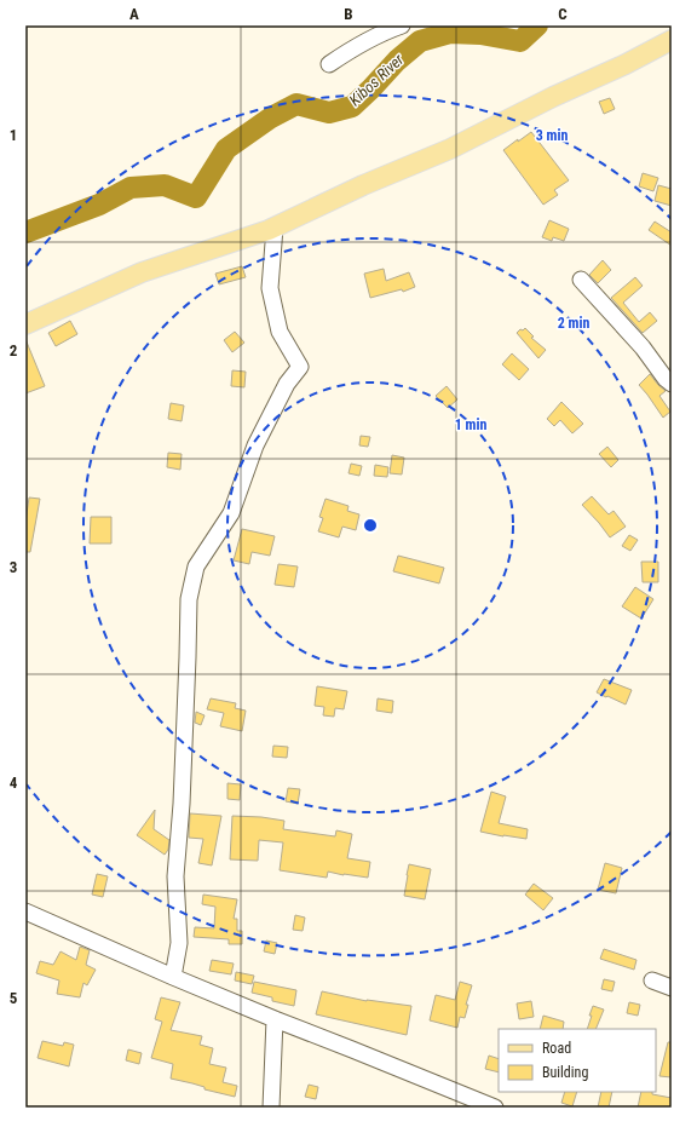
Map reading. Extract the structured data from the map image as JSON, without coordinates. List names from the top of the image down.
{
  "water": ["Kibos River"],
  "legend": ["Road", "Building"],
  "grid": {
    "columns": ["A", "B", "C"],
    "rows": [
      "1",
      "2",
      "3",
      "4",
      "5"
    ]
  },
  "rings": ["3 min", "2 min", "1 min"]
}
